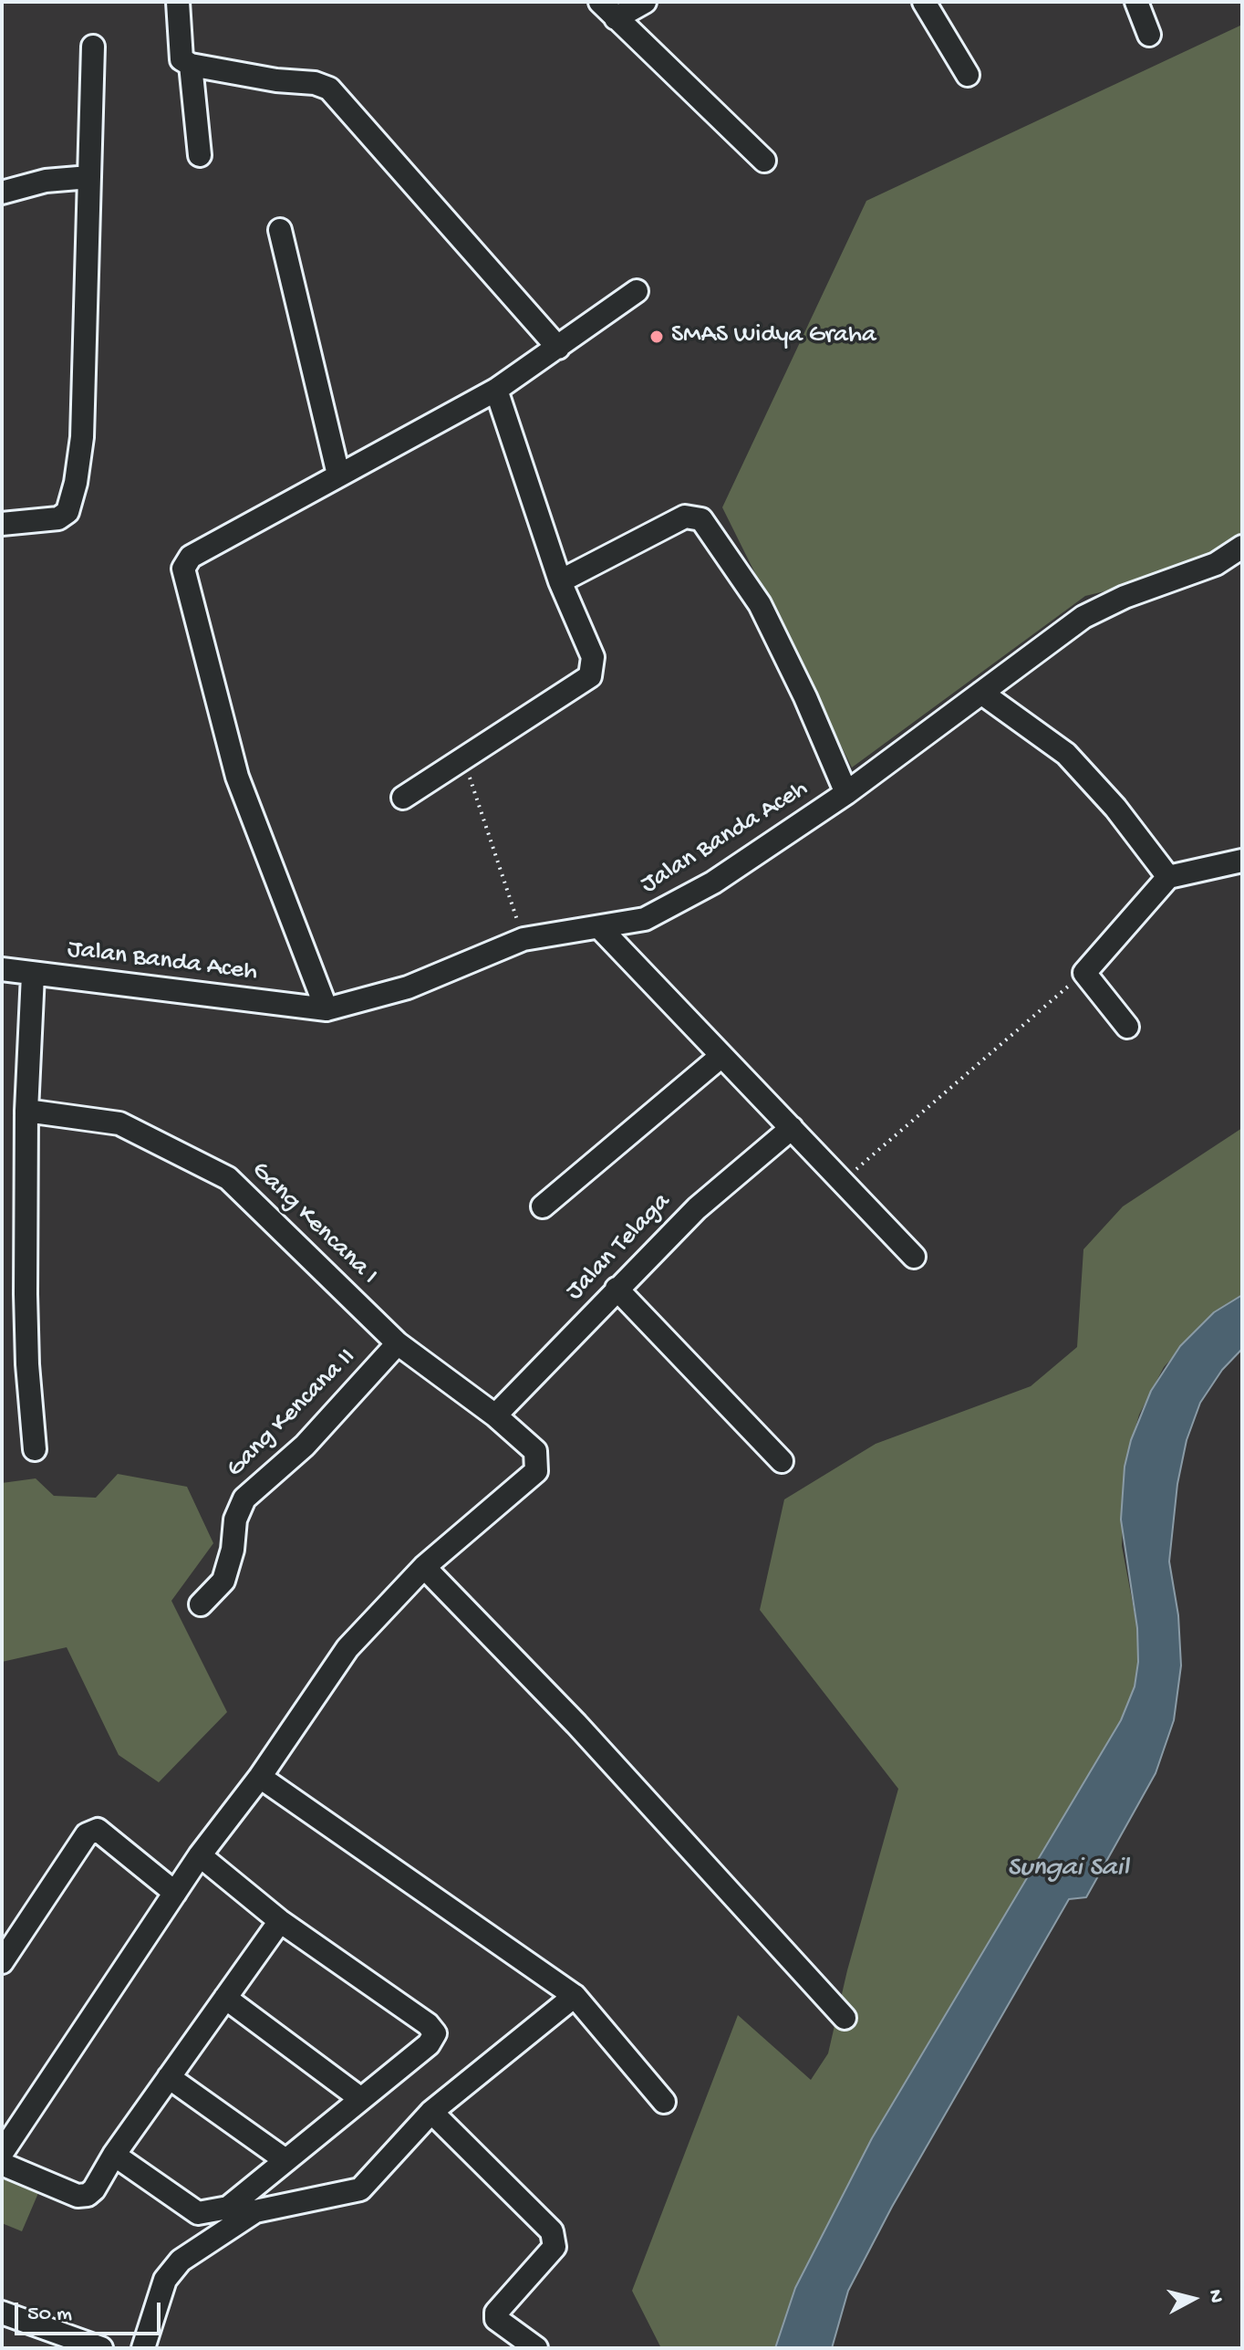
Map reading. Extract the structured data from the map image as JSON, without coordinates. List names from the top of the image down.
{
  "streets": {
    "street": [
      "Jalan Banda Aceh",
      "Gang Kencana I",
      "Jalan Telaga",
      "Gang Kencana II"
    ]
  },
  "crossings": [
    ["Gang Kencana I", "Jalan Telaga"],
    ["Gang Kencana I", "Gang Kencana II"]
  ],
  "water": ["Sungai Sail"],
  "places": ["SMAS Widya Graha"],
  "scale_bar": "50 m",
  "north": "right"
}
